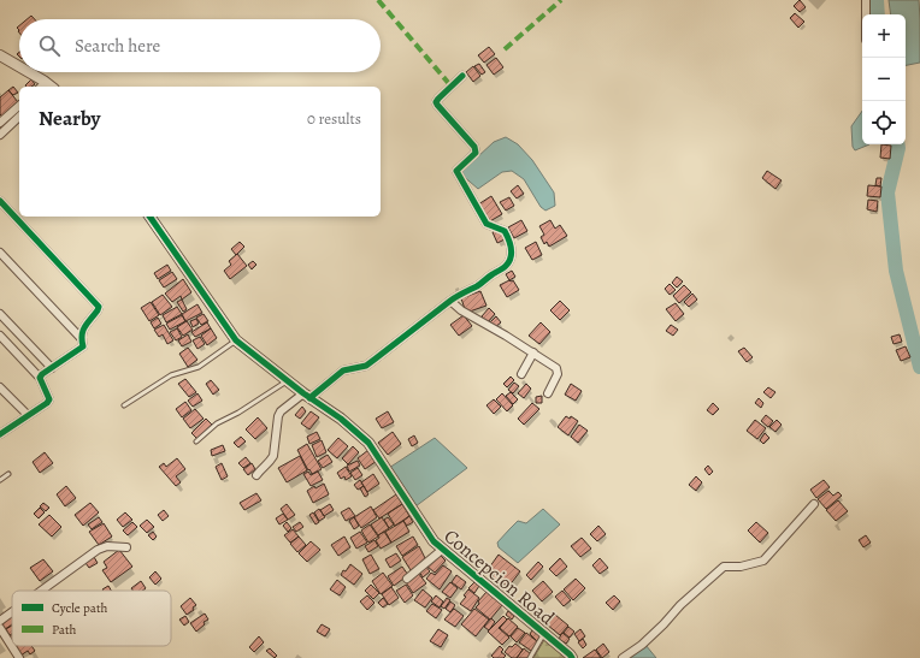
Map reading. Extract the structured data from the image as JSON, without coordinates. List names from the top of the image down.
{
  "streets": {
    "street": ["Concepcion Road"]
  },
  "legend": ["Cycle path", "Path"],
  "page": {
    "map_buttons": ["+", "−"],
    "search": "Search here",
    "heading": ["Nearby", "0 results"]
  }
}
